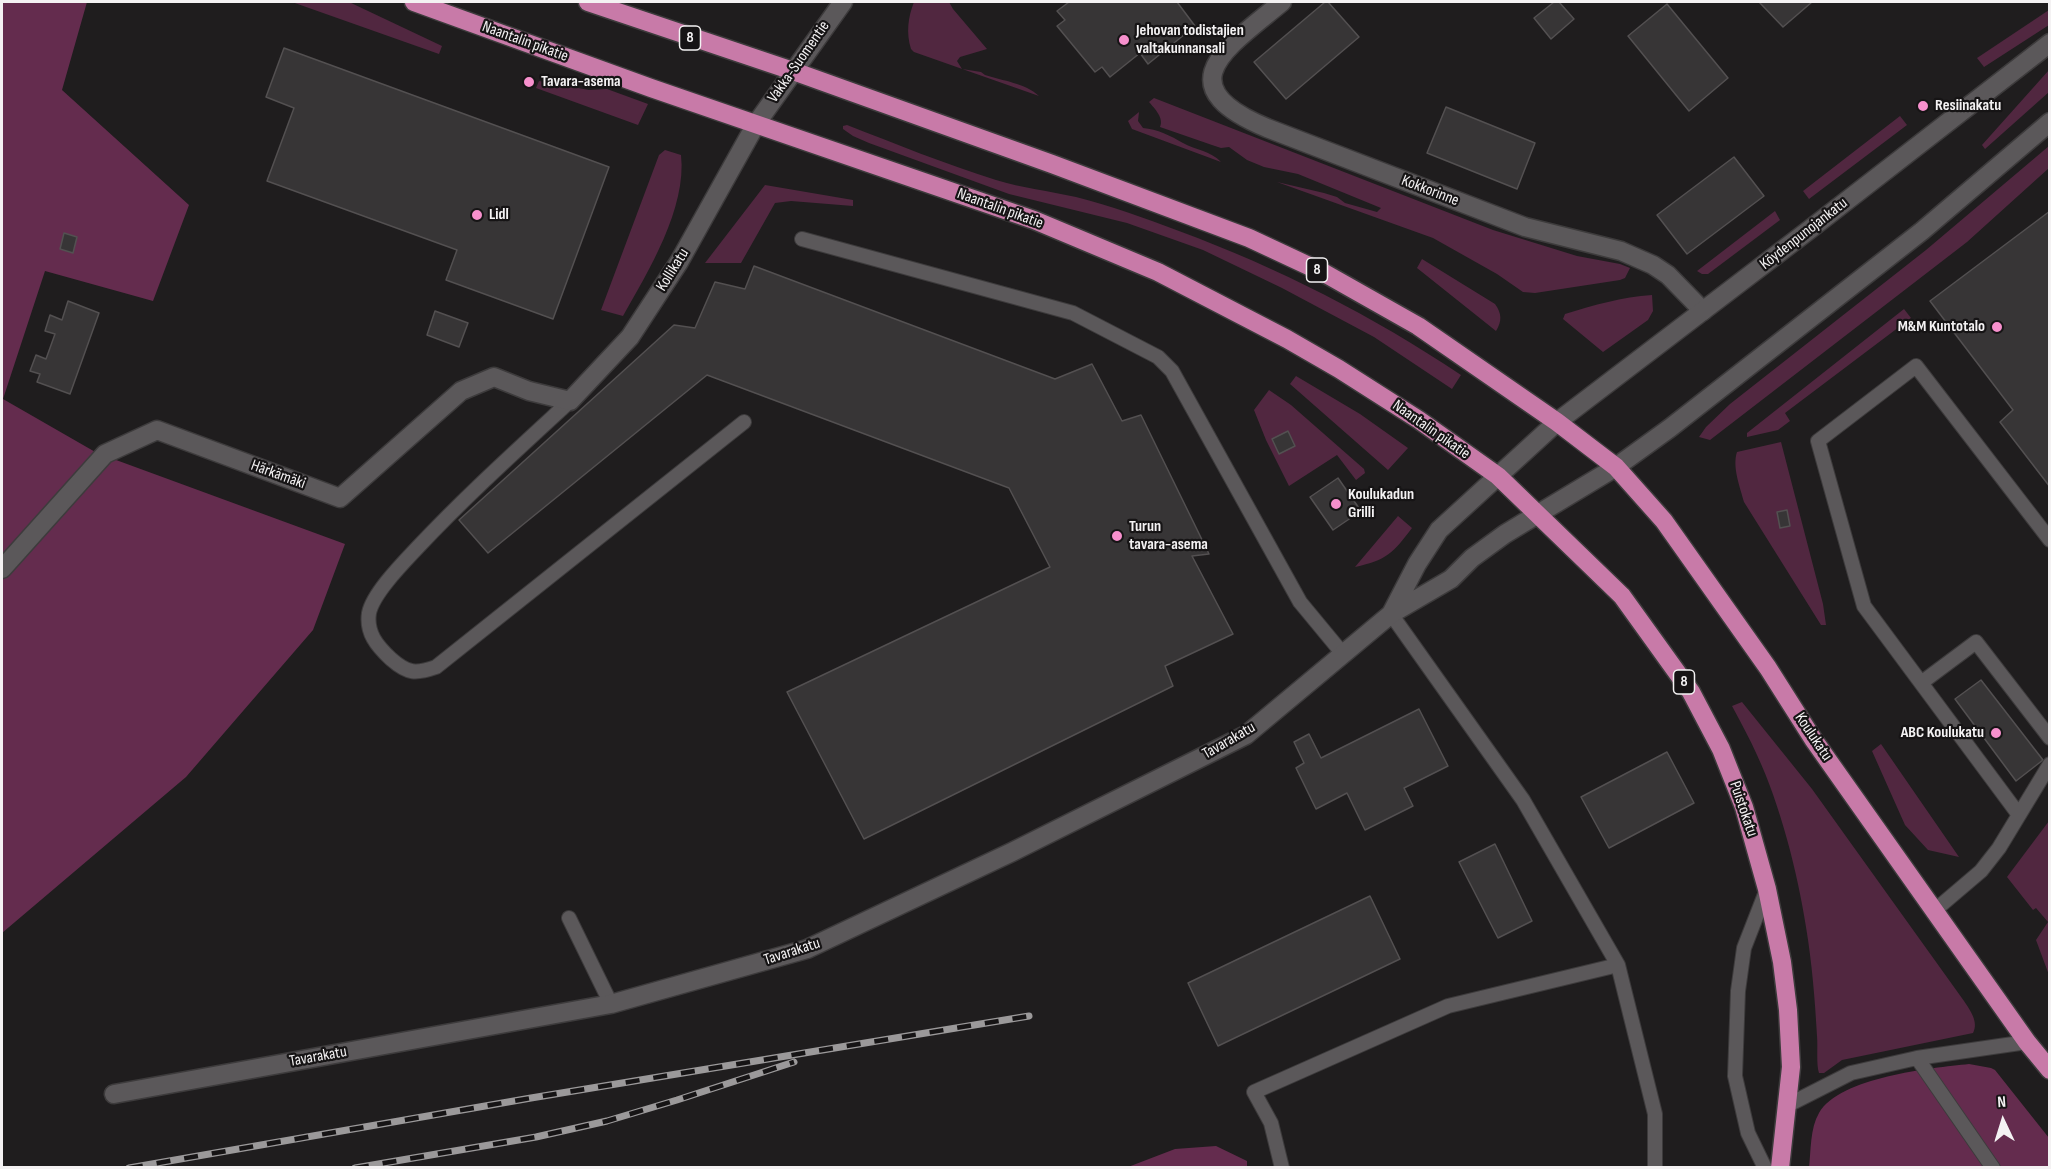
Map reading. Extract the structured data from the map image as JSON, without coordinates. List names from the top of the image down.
{
  "streets": {
    "highway": [
      "8",
      "Naantalin pikatie",
      "Koulukatu",
      "Puistokatu"
    ],
    "street": [
      "Vakka-Suomentie",
      "Kokkorinne",
      "Köydenpunojankatu",
      "Kollikatu",
      "Härkämäki",
      "Tavarakatu"
    ]
  },
  "crossings": [
    ["8", "Vakka-Suomentie"],
    ["8", "Köydenpunojankatu"],
    ["8", "Koulukatu"],
    ["Naantalin pikatie", "Vakka-Suomentie"],
    ["Naantalin pikatie", "Köydenpunojankatu"],
    ["Naantalin pikatie", "Kollikatu"],
    ["Naantalin pikatie", "Tavarakatu"],
    ["Naantalin pikatie", "Puistokatu"],
    ["Vakka-Suomentie", "Kollikatu"],
    ["Kokkorinne", "Köydenpunojankatu"],
    ["Köydenpunojankatu", "Koulukatu"],
    ["Köydenpunojankatu", "Tavarakatu"],
    ["Kollikatu", "Härkämäki"],
    ["Koulukatu", "Tavarakatu"],
    ["Tavarakatu", "Puistokatu"]
  ],
  "places": [
    "Jehovan todistajien valtakunnansali",
    "Tavara-asema",
    "Resiinakatu",
    "Lidl",
    "M&M Kuntotalo",
    "Koulukadun Grilli",
    "Turun tavara-asema",
    "ABC Koulukatu"
  ],
  "north": "top"
}
